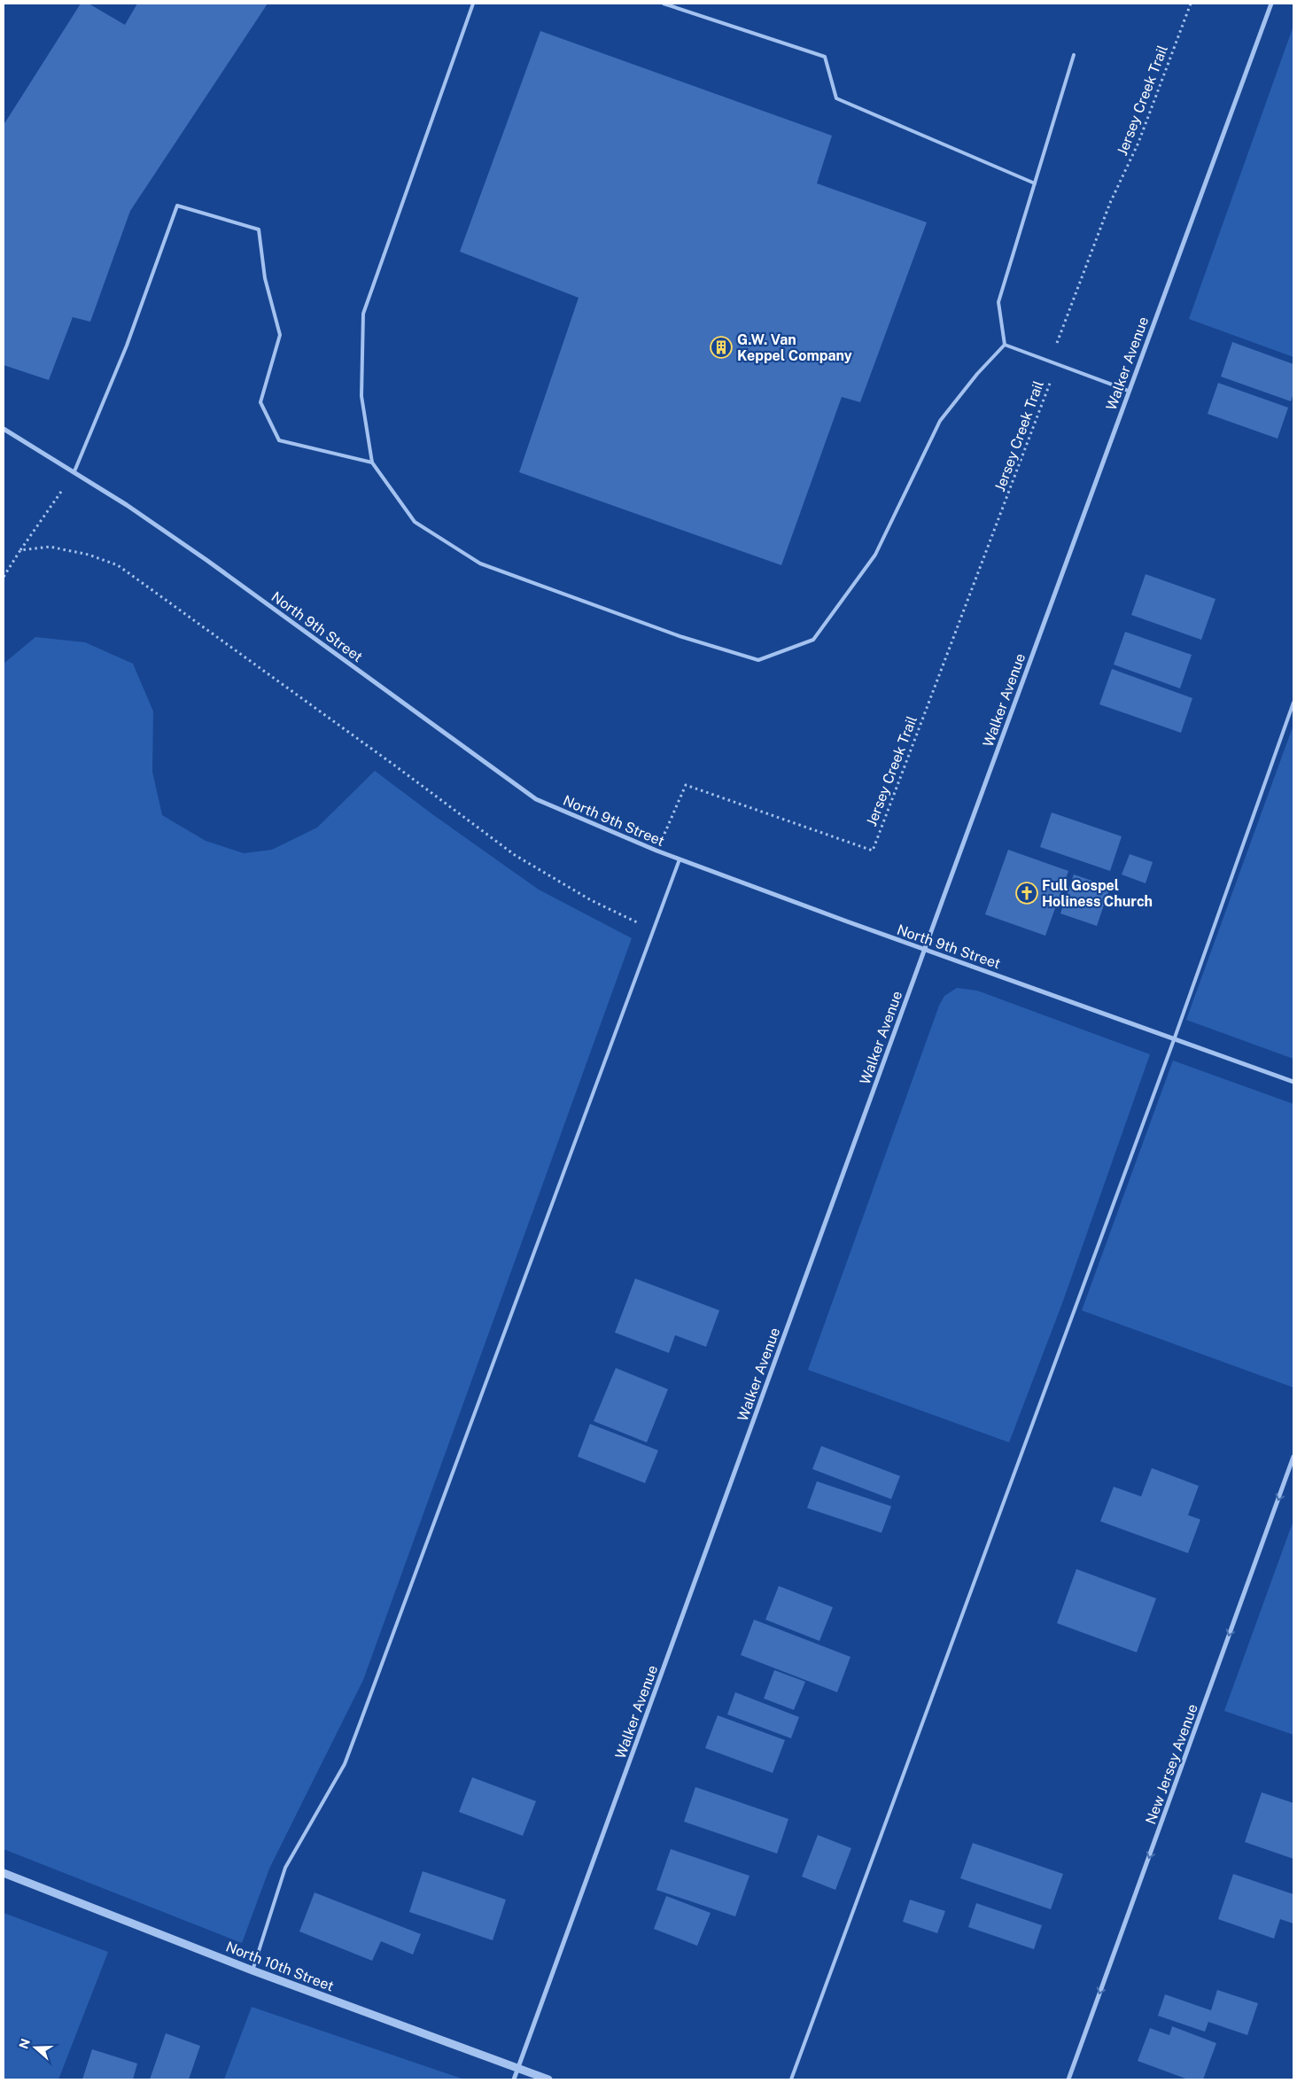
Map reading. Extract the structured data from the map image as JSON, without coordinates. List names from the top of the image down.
{
  "streets": {
    "street": [
      "Walker Avenue",
      "North 9th Street",
      "New Jersey Avenue",
      "North 10th Street"
    ],
    "path": ["Jersey Creek Trail"]
  },
  "crossings": [
    ["Walker Avenue", "North 9th Street"],
    ["Walker Avenue", "North 10th Street"]
  ],
  "one_way": ["New Jersey Avenue"],
  "places": {
    "building": ["G.W. Van Keppel Company"],
    "church": ["Full Gospel Holiness Church"]
  },
  "north": "left"
}
